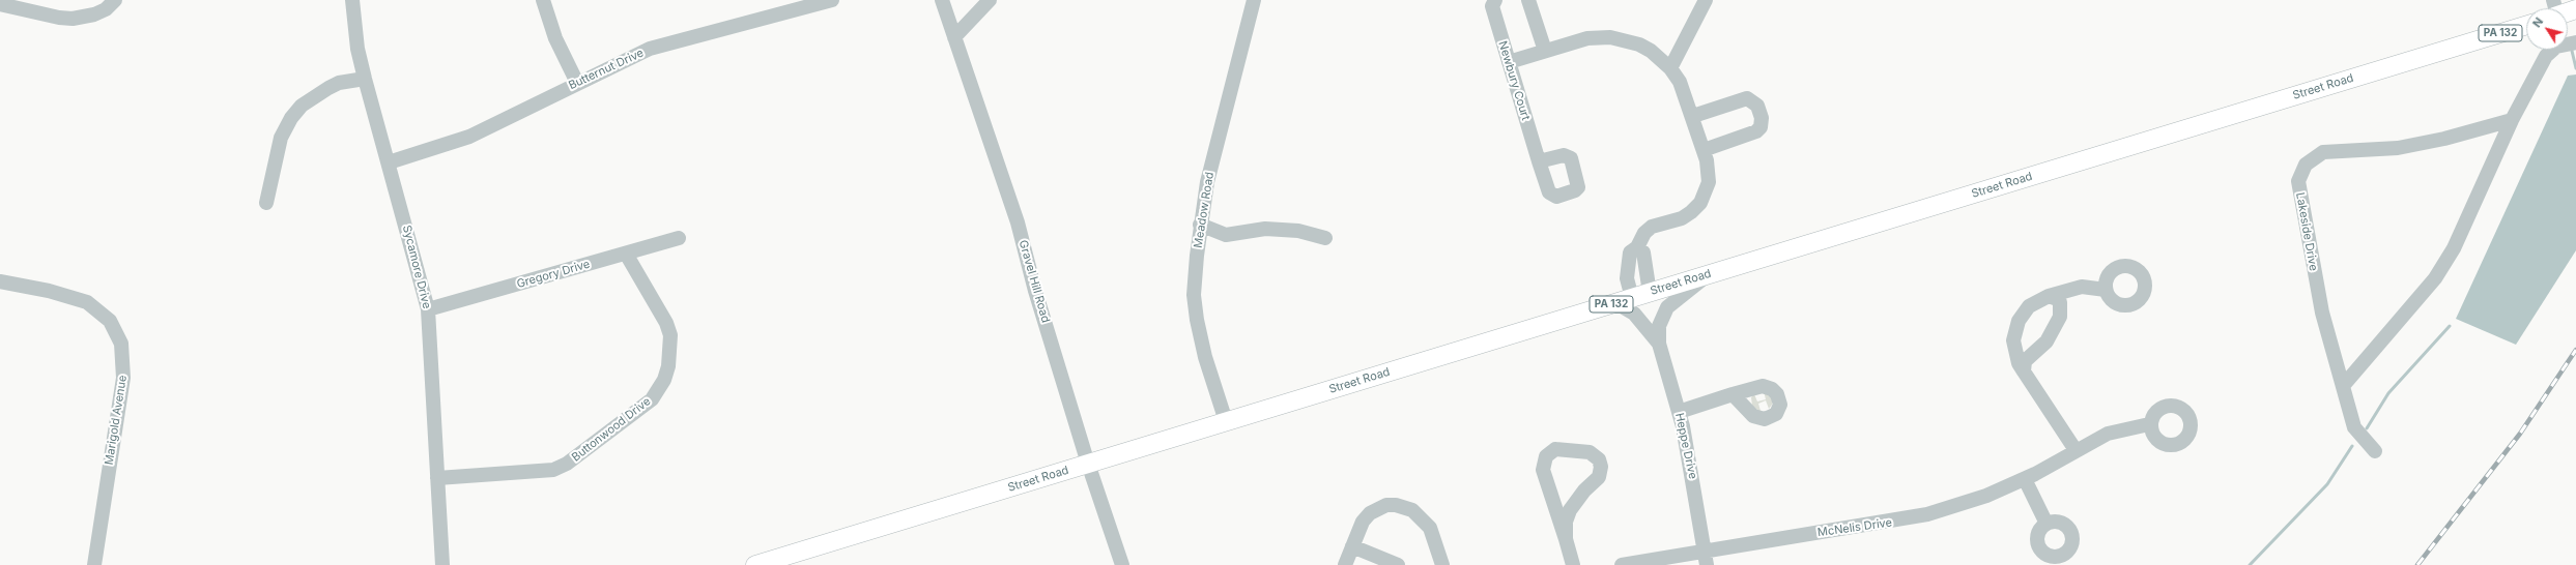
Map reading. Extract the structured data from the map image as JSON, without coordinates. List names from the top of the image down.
{
  "streets": {
    "main road": ["PA 132", "Street Road"],
    "street": [
      "Butternut Drive",
      "Newbury Court",
      "Meadow Road",
      "Lakeside Drive",
      "Sycamore Drive",
      "Gregory Drive",
      "Gravel Hill Road",
      "Marigold Avenue",
      "Buttonwood Drive",
      "Heppe Drive",
      "McNelis Drive"
    ]
  },
  "crossings": [
    ["Butternut Drive", "Sycamore Drive"],
    ["Street Road", "Meadow Road"],
    ["Street Road", "Gravel Hill Road"],
    ["Street Road", "Heppe Drive"],
    ["Sycamore Drive", "Gregory Drive"],
    ["Sycamore Drive", "Buttonwood Drive"],
    ["Gregory Drive", "Buttonwood Drive"],
    ["Heppe Drive", "McNelis Drive"]
  ],
  "north": "top left"
}
